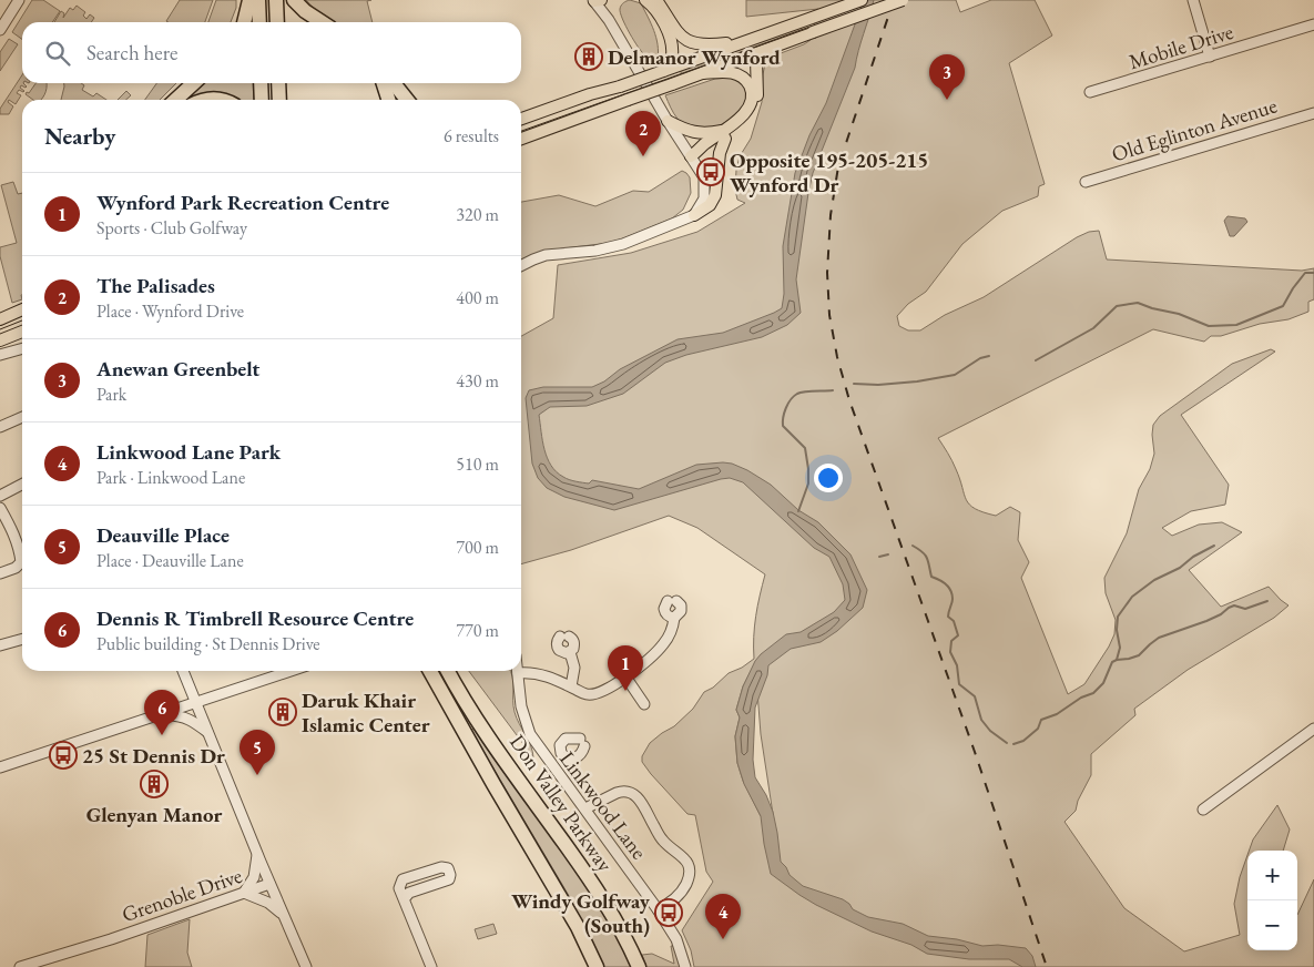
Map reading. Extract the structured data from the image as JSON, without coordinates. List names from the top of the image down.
{
  "streets": {
    "highway": ["Don Valley Parkway"],
    "street": [
      "Mobile Drive",
      "Old Eglinton Avenue",
      "Linkwood Lane",
      "Grenoble Drive"
    ]
  },
  "places": {
    "building": ["Delmanor Wynford", "Daruk Khair Islamic Center", "Glenyan Manor"],
    "bus stop": ["Opposite 195-205-215 Wynford Dr", "25 St Dennis Dr", "Windy Golfway (South)"]
  },
  "page": {
    "search": "Search here",
    "pins": [
      "3",
      "2",
      "1",
      "6",
      "5",
      "4"
    ],
    "heading": ["Nearby", "6 results"],
    "list": [
      {
        "mark": "1",
        "name": "Wynford Park Recreation Centre",
        "note": "Sports · Club Golfway",
        "value": "320 m"
      },
      {
        "mark": "2",
        "name": "The Palisades",
        "note": "Place · Wynford Drive",
        "value": "400 m"
      },
      {
        "mark": "3",
        "name": "Anewan Greenbelt",
        "note": "Park",
        "value": "430 m"
      },
      {
        "mark": "4",
        "name": "Linkwood Lane Park",
        "note": "Park · Linkwood Lane",
        "value": "510 m"
      },
      {
        "mark": "5",
        "name": "Deauville Place",
        "note": "Place · Deauville Lane",
        "value": "700 m"
      },
      {
        "mark": "6",
        "name": "Dennis R Timbrell Resource Centre",
        "note": "Public building · St Dennis Drive",
        "value": "770 m"
      }
    ],
    "map_buttons": ["+", "−"]
  }
}
